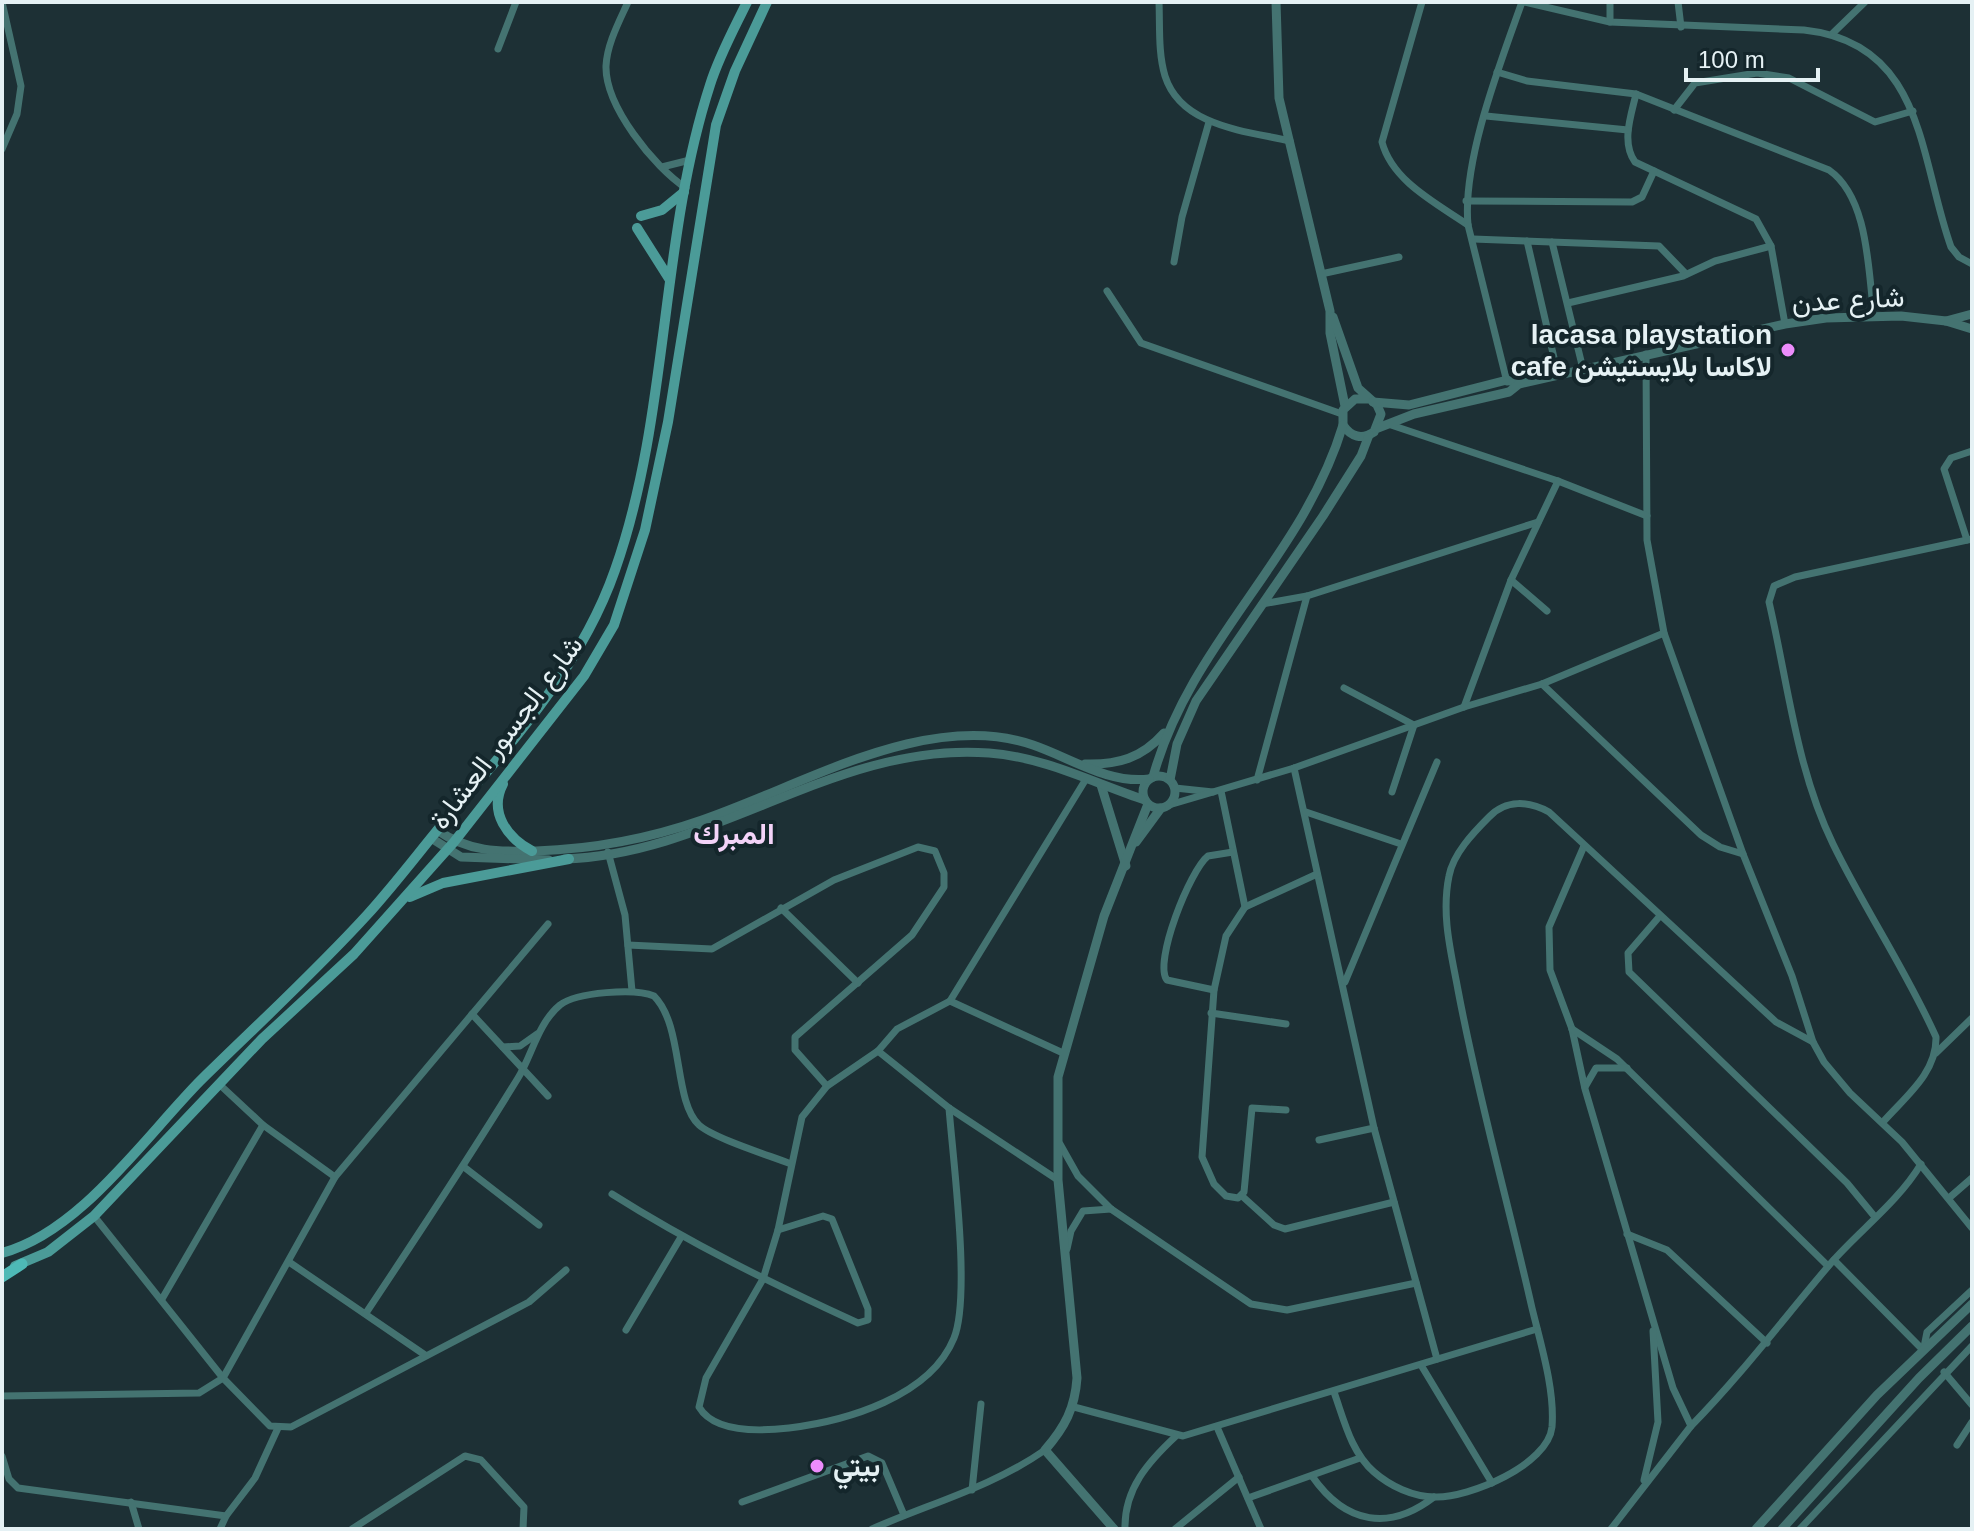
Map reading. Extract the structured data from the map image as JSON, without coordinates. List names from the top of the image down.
{
  "streets": {
    "main road": ["شارع الجسور العشارة"],
    "street": ["شارع عدن"]
  },
  "districts": ["المبرك"],
  "places": ["lacasa playstation cafe لاكاسا بلايستيشن", "بيتي"],
  "scale_bar": "100 m"
}
